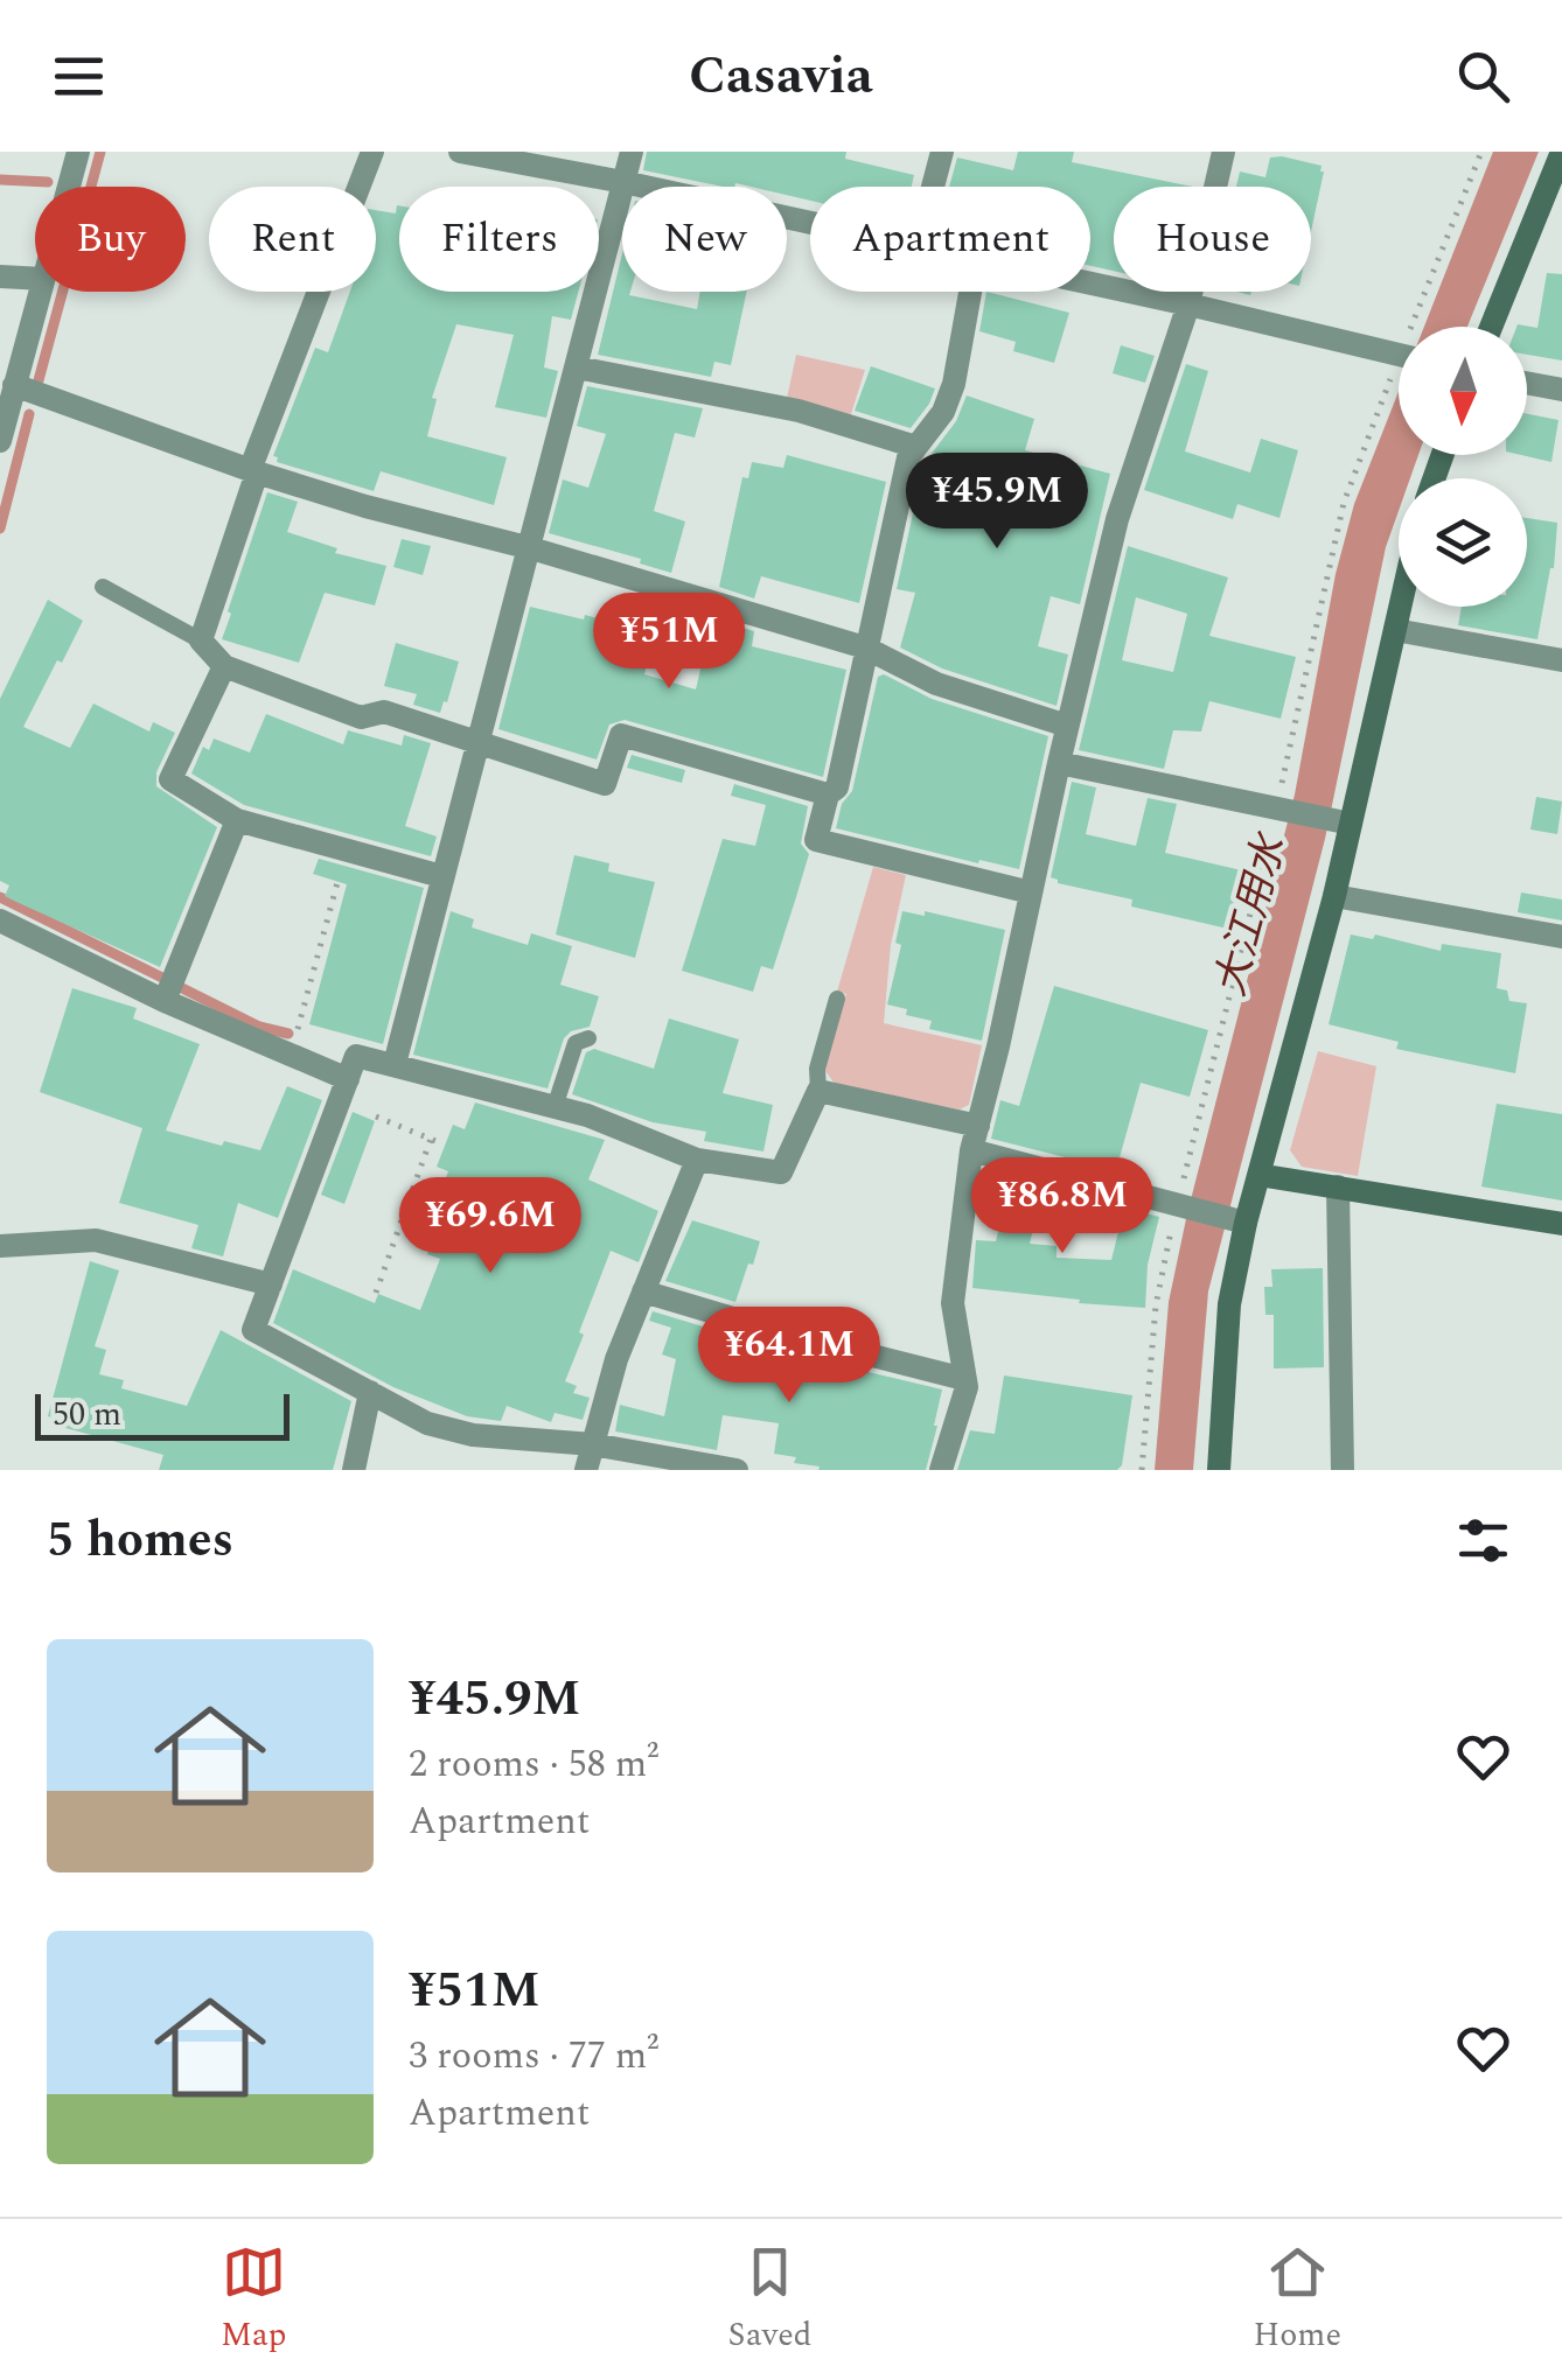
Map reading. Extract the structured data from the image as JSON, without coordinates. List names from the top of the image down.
{
  "water": ["大江用水"],
  "scale_bar": "50 m",
  "north": "bottom",
  "page": {
    "header": "Casavia",
    "chip": [
      "Buy",
      "Rent",
      "Filters",
      "New",
      "Apartment",
      "House"
    ],
    "price": [
      "¥45.9M",
      "¥51M",
      "¥86.8M",
      "¥69.6M",
      "¥64.1M"
    ],
    "scale": "50 m",
    "heading": "5 homes",
    "list": [
      {
        "name": "¥45.9M",
        "note": "2 rooms · 58 m² · Apartment"
      },
      {
        "name": "¥51M",
        "note": "3 rooms · 77 m² · Apartment"
      }
    ],
    "tabs": ["Map", "Saved", "Home"]
  }
}
